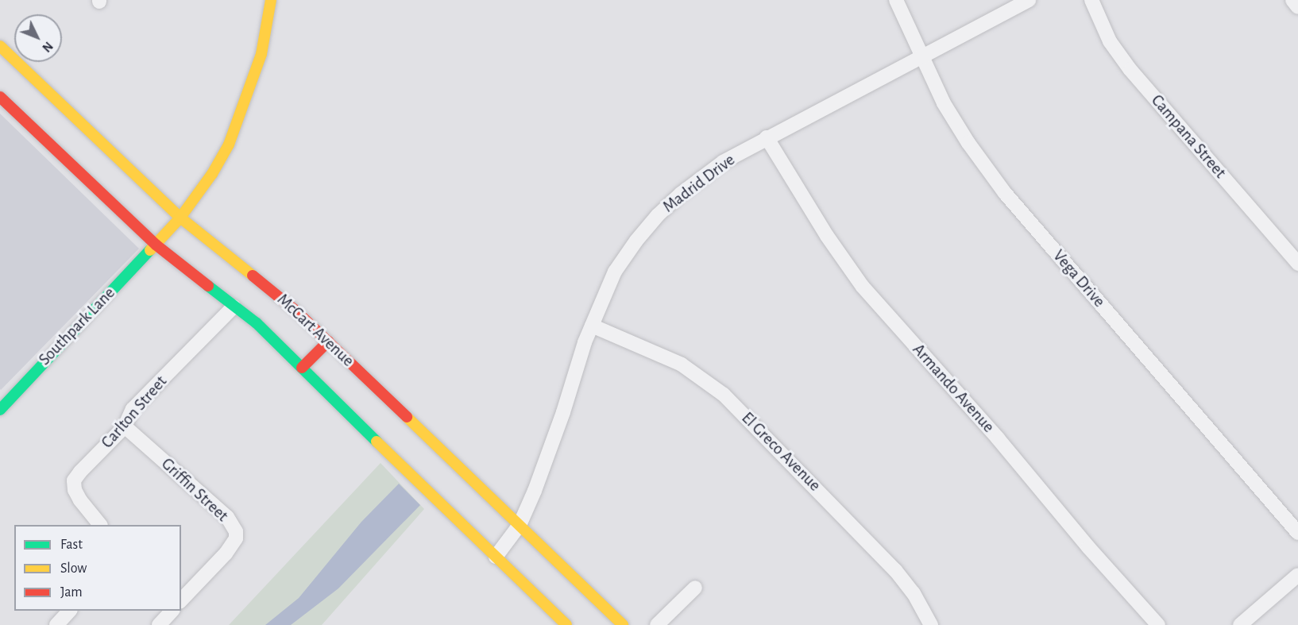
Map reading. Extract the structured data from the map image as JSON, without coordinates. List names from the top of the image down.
{
  "streets": {
    "main road": ["Southpark Lane", "McCart Avenue"],
    "street": [
      "Campana Street",
      "Madrid Drive",
      "Vega Drive",
      "Armando Avenue",
      "Carlton Street",
      "El Greco Avenue",
      "Griffin Street"
    ]
  },
  "crossings": [
    ["Madrid Drive", "Vega Drive"],
    ["Madrid Drive", "McCart Avenue"],
    ["Madrid Drive", "Armando Avenue"],
    ["Madrid Drive", "El Greco Avenue"],
    ["Southpark Lane", "McCart Avenue"],
    ["Carlton Street", "Griffin Street"]
  ],
  "legend": ["Fast", "Slow", "Jam"],
  "north": "bottom right"
}
